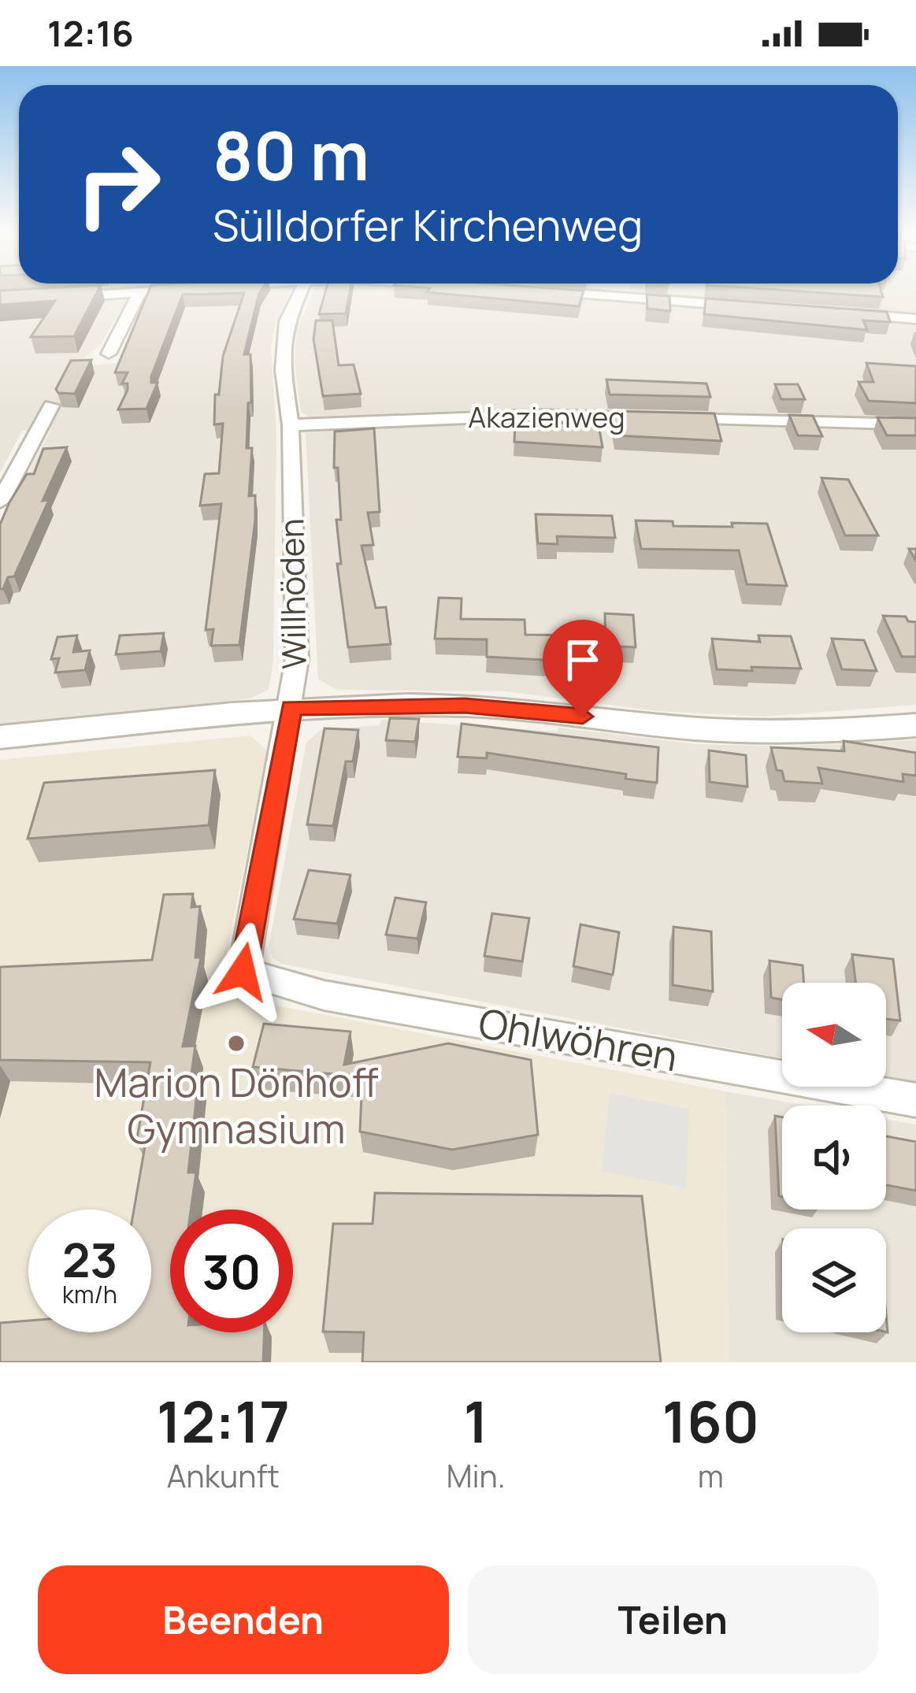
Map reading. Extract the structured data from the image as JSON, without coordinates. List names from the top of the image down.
{
  "streets": {
    "street": ["Akazienweg", "Willhöden", "Ohlwöhren"]
  },
  "crossings": [
    ["Akazienweg", "Willhöden"],
    ["Willhöden", "Ohlwöhren"]
  ],
  "places": ["Marion Dönhoff Gymnasium"],
  "north": "left",
  "page": {
    "status": "12:16",
    "turn": ["80 m", "Sülldorfer Kirchenweg"],
    "speed": "23 km/h",
    "limit": "30",
    "eta": [
      "12:17",
      "Ankunft",
      "1",
      "Min.",
      "160",
      "m"
    ],
    "buttons": ["Beenden", "Teilen"]
  }
}
